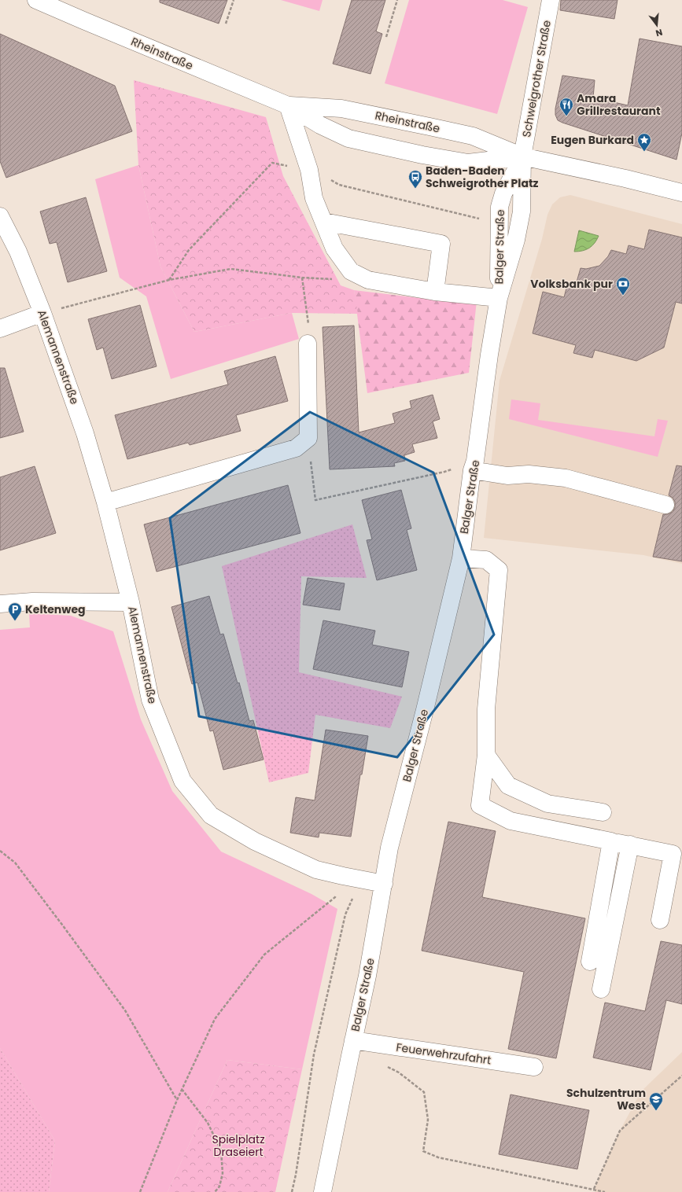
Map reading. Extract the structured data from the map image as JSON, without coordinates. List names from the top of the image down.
{
  "streets": {
    "street": [
      "Rheinstraße",
      "Schweigrother Straße",
      "Balger Straße",
      "Alemannenstraße",
      "Feuerwehrzufahrt"
    ]
  },
  "crossings": [
    ["Rheinstraße", "Schweigrother Straße"],
    ["Rheinstraße", "Balger Straße"],
    ["Schweigrother Straße", "Balger Straße"],
    ["Balger Straße", "Alemannenstraße"],
    ["Balger Straße", "Feuerwehrzufahrt"]
  ],
  "parks": ["Spielplatz Draseiert"],
  "places": {
    "restaurant": ["Amara Grillrestaurant"],
    "place": ["Eugen Burkard"],
    "bus stop": ["Baden-Baden Schweigrother Platz"],
    "bank": ["Volksbank pur"],
    "parking": ["Keltenweg"],
    "school or university": ["Schulzentrum West"]
  },
  "north": "bottom"
}
